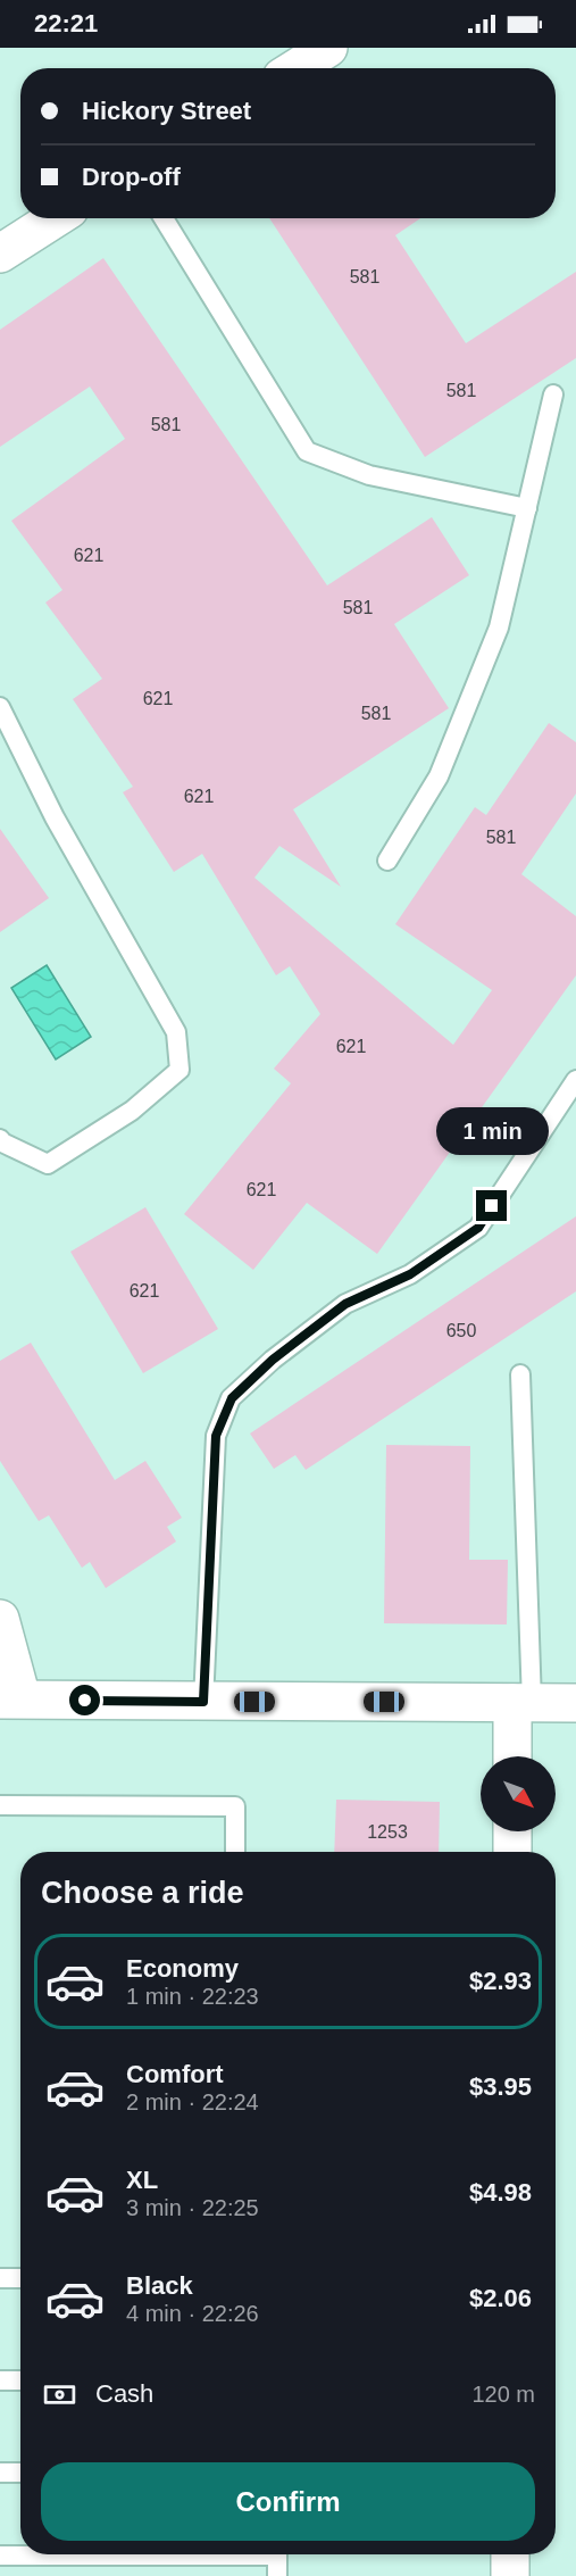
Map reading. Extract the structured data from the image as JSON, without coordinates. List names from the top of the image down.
{
  "house_numbers": [
    "581",
    "581",
    "581",
    "621",
    "581",
    "621",
    "581",
    "621",
    "581",
    "621",
    "621",
    "621",
    "650",
    "1253"
  ],
  "north": "bottom right",
  "page": {
    "status": "22:21",
    "banner": ["Hickory Street", "Drop-off"],
    "bubble": "1 min",
    "heading": "Choose a ride",
    "list": [
      {
        "name": "Economy",
        "note": "1 min · 22:23",
        "value": "$2.93"
      },
      {
        "name": "Comfort",
        "note": "2 min · 22:24",
        "value": "$3.95"
      },
      {
        "name": "XL",
        "note": "3 min · 22:25",
        "value": "$4.98"
      },
      {
        "name": "Black",
        "note": "4 min · 22:26",
        "value": "$2.06"
      }
    ],
    "pay": ["Cash", "120 m"],
    "buttons": "Confirm"
  }
}
